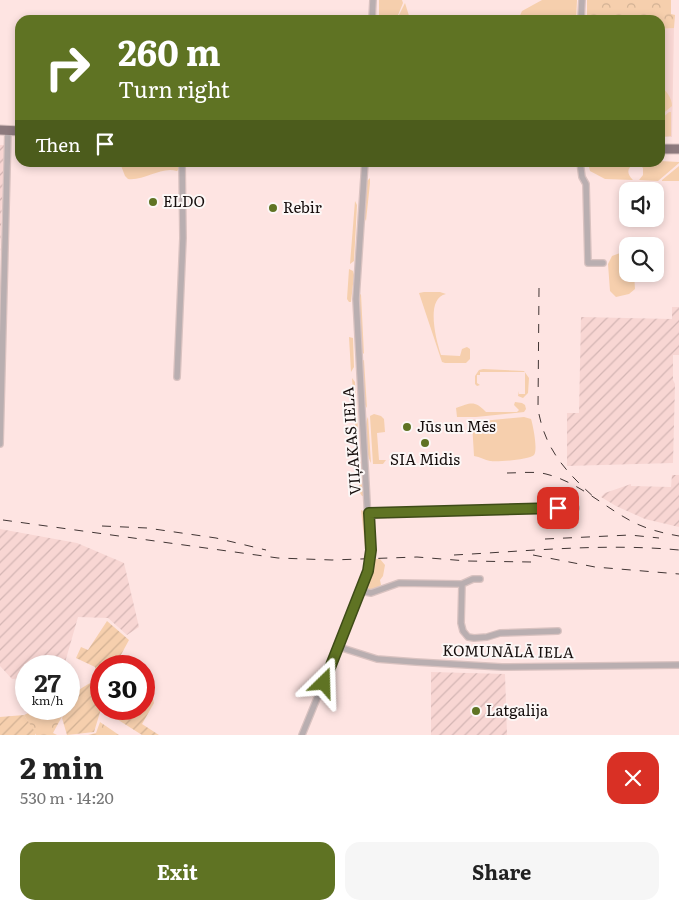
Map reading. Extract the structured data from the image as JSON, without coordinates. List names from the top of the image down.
{
  "streets": {
    "street": ["VIĻAKAS IELA", "KOMUNĀLĀ IELA"]
  },
  "crossings": [
    ["VIĻAKAS IELA", "KOMUNĀLĀ IELA"]
  ],
  "places": [
    "ELDO",
    "Rebir",
    "Jūs un Mēs",
    "SIA Midis",
    "Latgalija"
  ],
  "page": {
    "turn": ["260 m", "Turn right"],
    "then": "Then",
    "speed": "27 km/h",
    "limit": "30",
    "heading": ["2 min", "530 m · 14:20"],
    "buttons": ["Exit", "Share"]
  }
}
